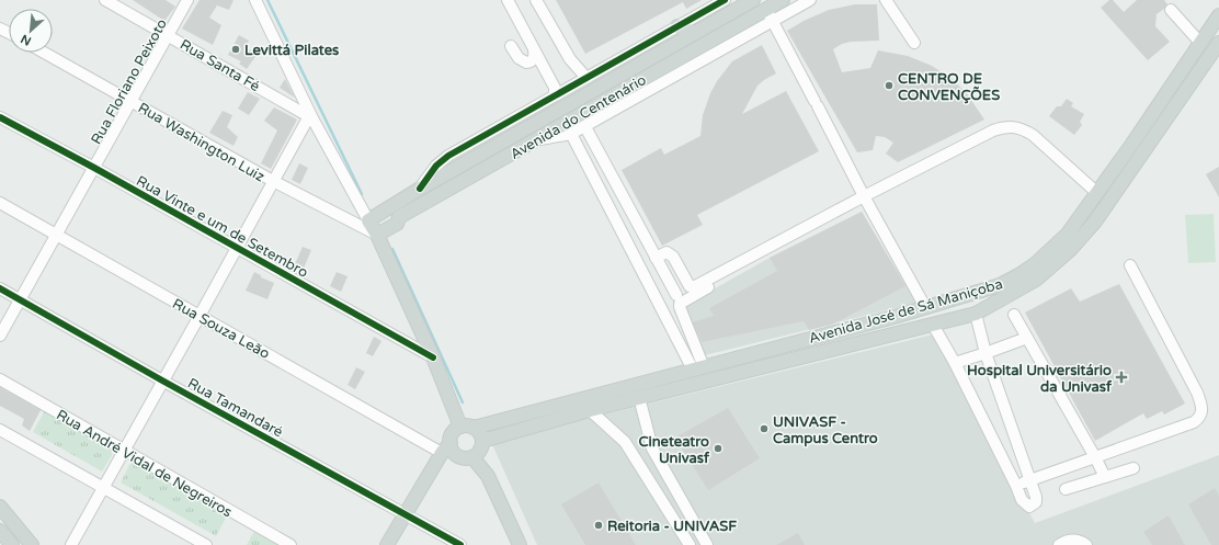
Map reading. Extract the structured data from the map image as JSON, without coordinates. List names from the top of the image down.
{
  "streets": {
    "main road": ["Avenida do Centenário", "Avenida José de Sá Maniçoba"],
    "street": [
      "Rua Santa Fé",
      "Rua Floriano Peixoto",
      "Rua Washington Luiz",
      "Rua Vinte e um de Setembro",
      "Rua Souza Leão",
      "Rua Tamandaré",
      "Rua André Vidal de Negreiros"
    ]
  },
  "crossings": [
    ["Rua Santa Fé", "Rua Floriano Peixoto"],
    ["Rua Floriano Peixoto", "Rua Washington Luiz"],
    ["Rua Floriano Peixoto", "Rua Vinte e um de Setembro"],
    ["Rua Floriano Peixoto", "Rua Souza Leão"],
    ["Rua Floriano Peixoto", "Rua Tamandaré"],
    ["Avenida do Centenário", "Rua Washington Luiz"],
    ["Avenida José de Sá Maniçoba", "Rua Souza Leão"]
  ],
  "places": {
    "other": [
      "Levittá Pilates",
      "CENTRO DE CONVENÇÕES",
      "UNIVASF - Campus Centro",
      "Cineteatro Univasf",
      "Reitoria - UNIVASF"
    ],
    "health": ["Hospital Universitário da Univasf"]
  },
  "north": "bottom left"
}
